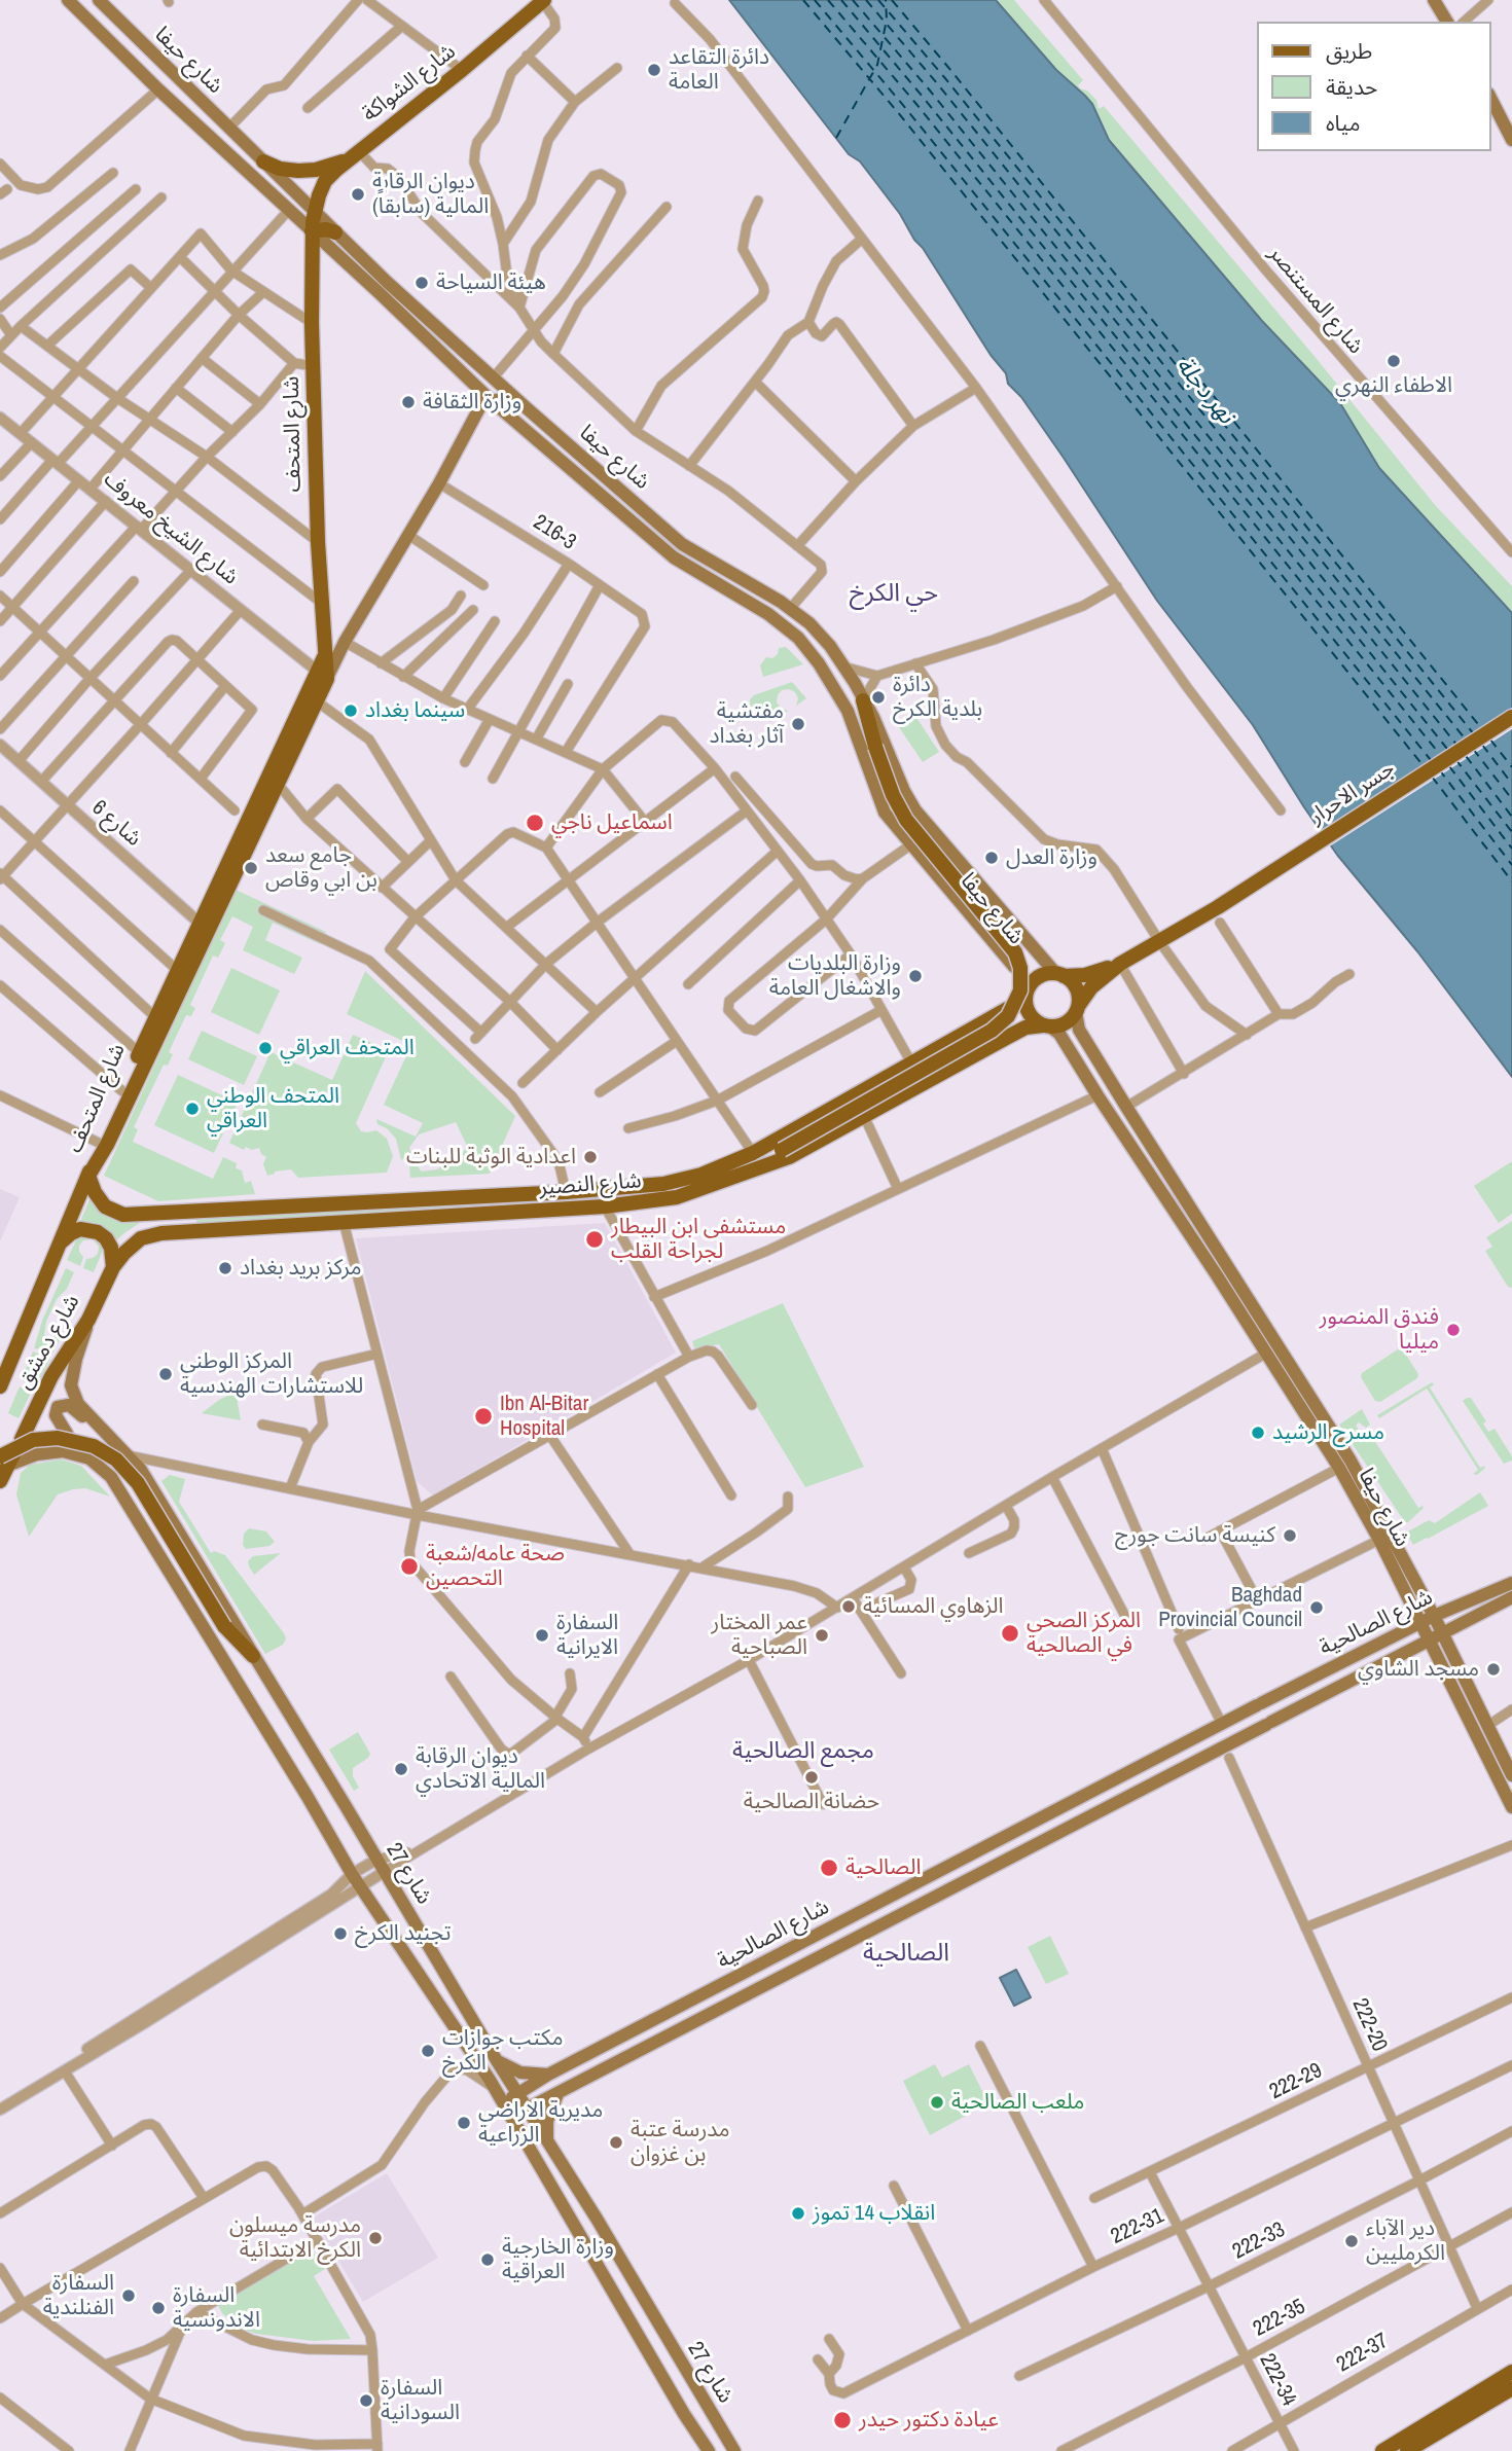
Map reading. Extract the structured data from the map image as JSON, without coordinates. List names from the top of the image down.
{
  "streets": {
    "main road": [
      "شارع حيفا",
      "شارع الشواكة",
      "شارع المتحف",
      "جسر الاحرار",
      "شارع النصیر",
      "شارع دمشق",
      "شارع الصالحية",
      "شارع 27"
    ],
    "street": [
      "شارع المستنصر",
      "شارع الشيخ معروف",
      "216-3",
      "شارع 6",
      "222-20",
      "222-29",
      "222-31",
      "222-33",
      "222-35",
      "222-37",
      "222-34"
    ]
  },
  "crossings": [
    ["شارع حيفا", "شارع الشواكة"],
    ["شارع حيفا", "شارع المتحف"],
    ["شارع حيفا", "شارع النصیر"],
    ["شارع حيفا", "شارع الصالحية"],
    ["شارع الشواكة", "شارع المتحف"],
    ["شارع المتحف", "شارع الشيخ معروف"],
    ["شارع المتحف", "216-3"],
    ["شارع المتحف", "شارع 6"],
    ["شارع المتحف", "شارع النصیر"],
    ["شارع المتحف", "شارع دمشق"],
    ["شارع النصیر", "شارع دمشق"],
    ["شارع دمشق", "شارع 27"],
    ["شارع الصالحية", "شارع 27"],
    ["222-20", "222-29"],
    ["222-20", "222-31"],
    ["222-20", "222-33"],
    ["222-20", "222-35"],
    ["222-20", "222-37"],
    ["222-29", "222-34"],
    ["222-31", "222-34"],
    ["222-33", "222-34"],
    ["222-35", "222-34"],
    ["222-37", "222-34"]
  ],
  "districts": ["حي الكرخ", "مجمع الصالحية", "الصالحية"],
  "water": ["نهر دجلة"],
  "places": [
    "دائرة التقاعد العامة",
    "ديوان الرقابة المالية (سابقاً)",
    "هيئة السياحة",
    "الاطفاء النهري",
    "وزارة الثقافة",
    "دائرة بلدية الكرخ",
    "سينما بغداد",
    "مفتشية آثار بغداد",
    "اسماعيل ناجي",
    "وزارة العدل",
    "جامع سعد بن ابي وقاص",
    "وزارة البلديات والاشغال العامة",
    "المتحف العراقي",
    "المتحف الوطني العراقي",
    "اعدادية الوثبة للبنات",
    "مستشفى ابن البيطار لجراحة القلب",
    "مركز بريد بغداد",
    "فندق المنصور ميليا",
    "المركز الوطني للاستشارات الهندسية",
    "Ibn Al-Bitar Hospital",
    "مسرح الرشيد",
    "كنيسة سانت جورج",
    "صحة عامه/شعبة التحصين",
    "الزهاوي المسائية",
    "Baghdad Provincial Council",
    "المركز الصحي في الصالحية",
    "السفارة الايرانية",
    "عمر المختار الصباحية",
    "مسجد الشاوي",
    "ديوان الرقابة المالية الاتحادي",
    "حضانة الصالحية",
    "الصالحية",
    "تجنيد الكرخ",
    "مكتب جوازات الكرخ",
    "ملعب الصالحية",
    "مديرية الاراضي الزراعية",
    "مدرسة عتبة بن غزوان",
    "انقلاب 14 تموز",
    "مدرسة ميسلون الكرخ الابتدائية",
    "دير الآباء الكرمليين",
    "وزارة الخارجية العراقية",
    "السفارة الفنلندية",
    "السفارة الاندونسية",
    "السفارة السودانية",
    "عيادة دكتور حيدر"
  ],
  "legend": ["طريق", "حديقة", "مياه"]
}
